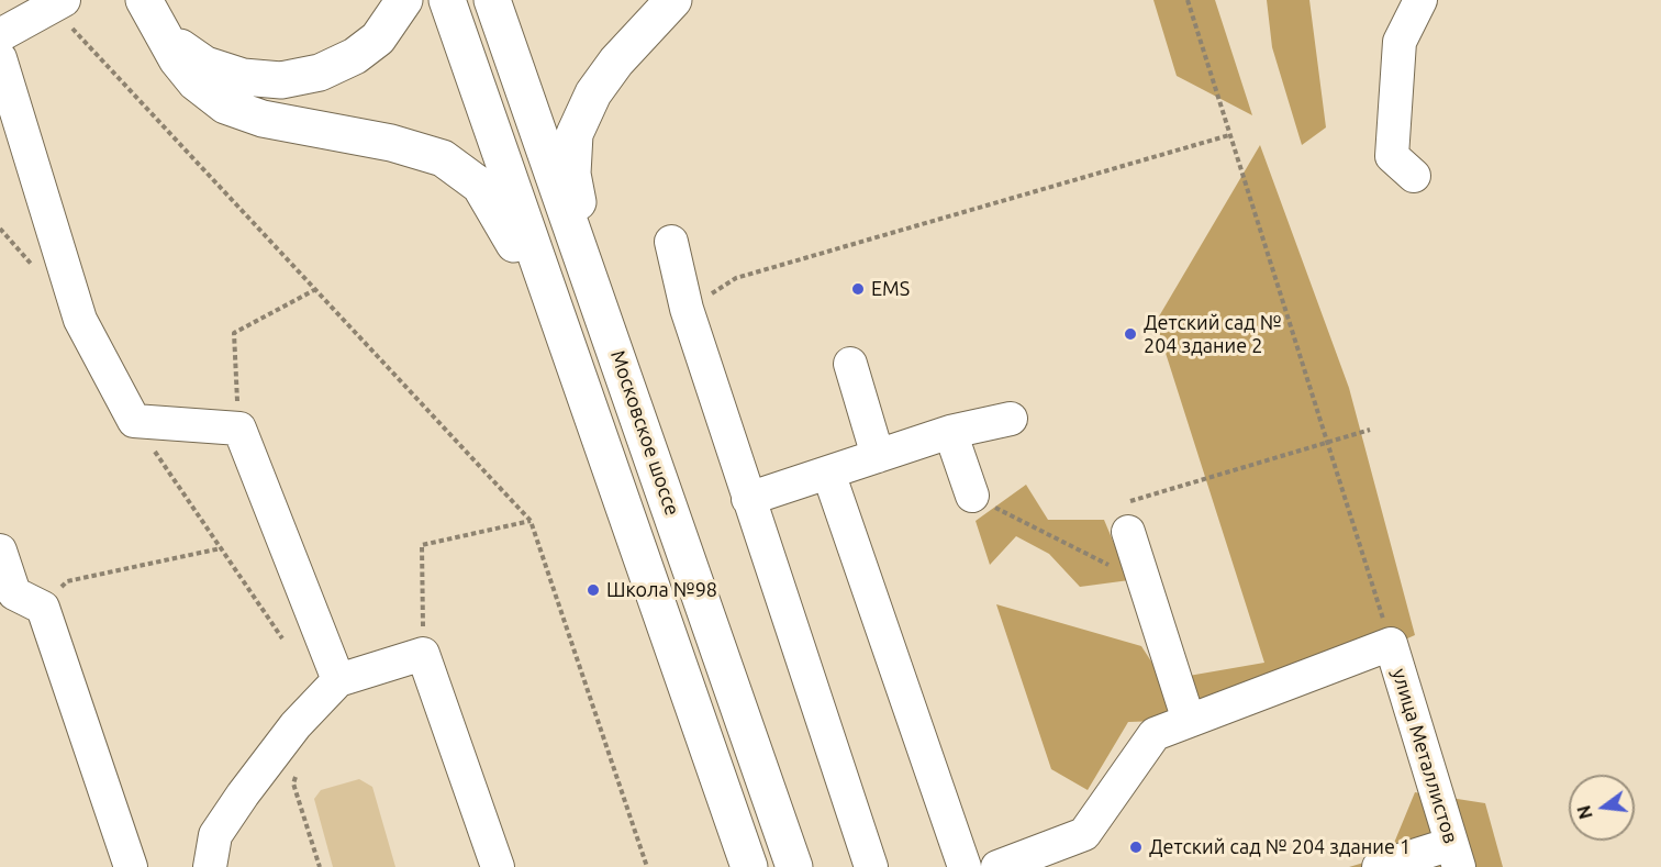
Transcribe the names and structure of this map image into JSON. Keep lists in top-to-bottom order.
{
  "streets": {
    "main road": ["Московское шоссе"],
    "street": ["улица Металлистов"]
  },
  "places": [
    "EMS",
    "Детский сад № 204 здание 2",
    "Школа №98",
    "Детский сад № 204 здание 1"
  ],
  "north": "left"
}
